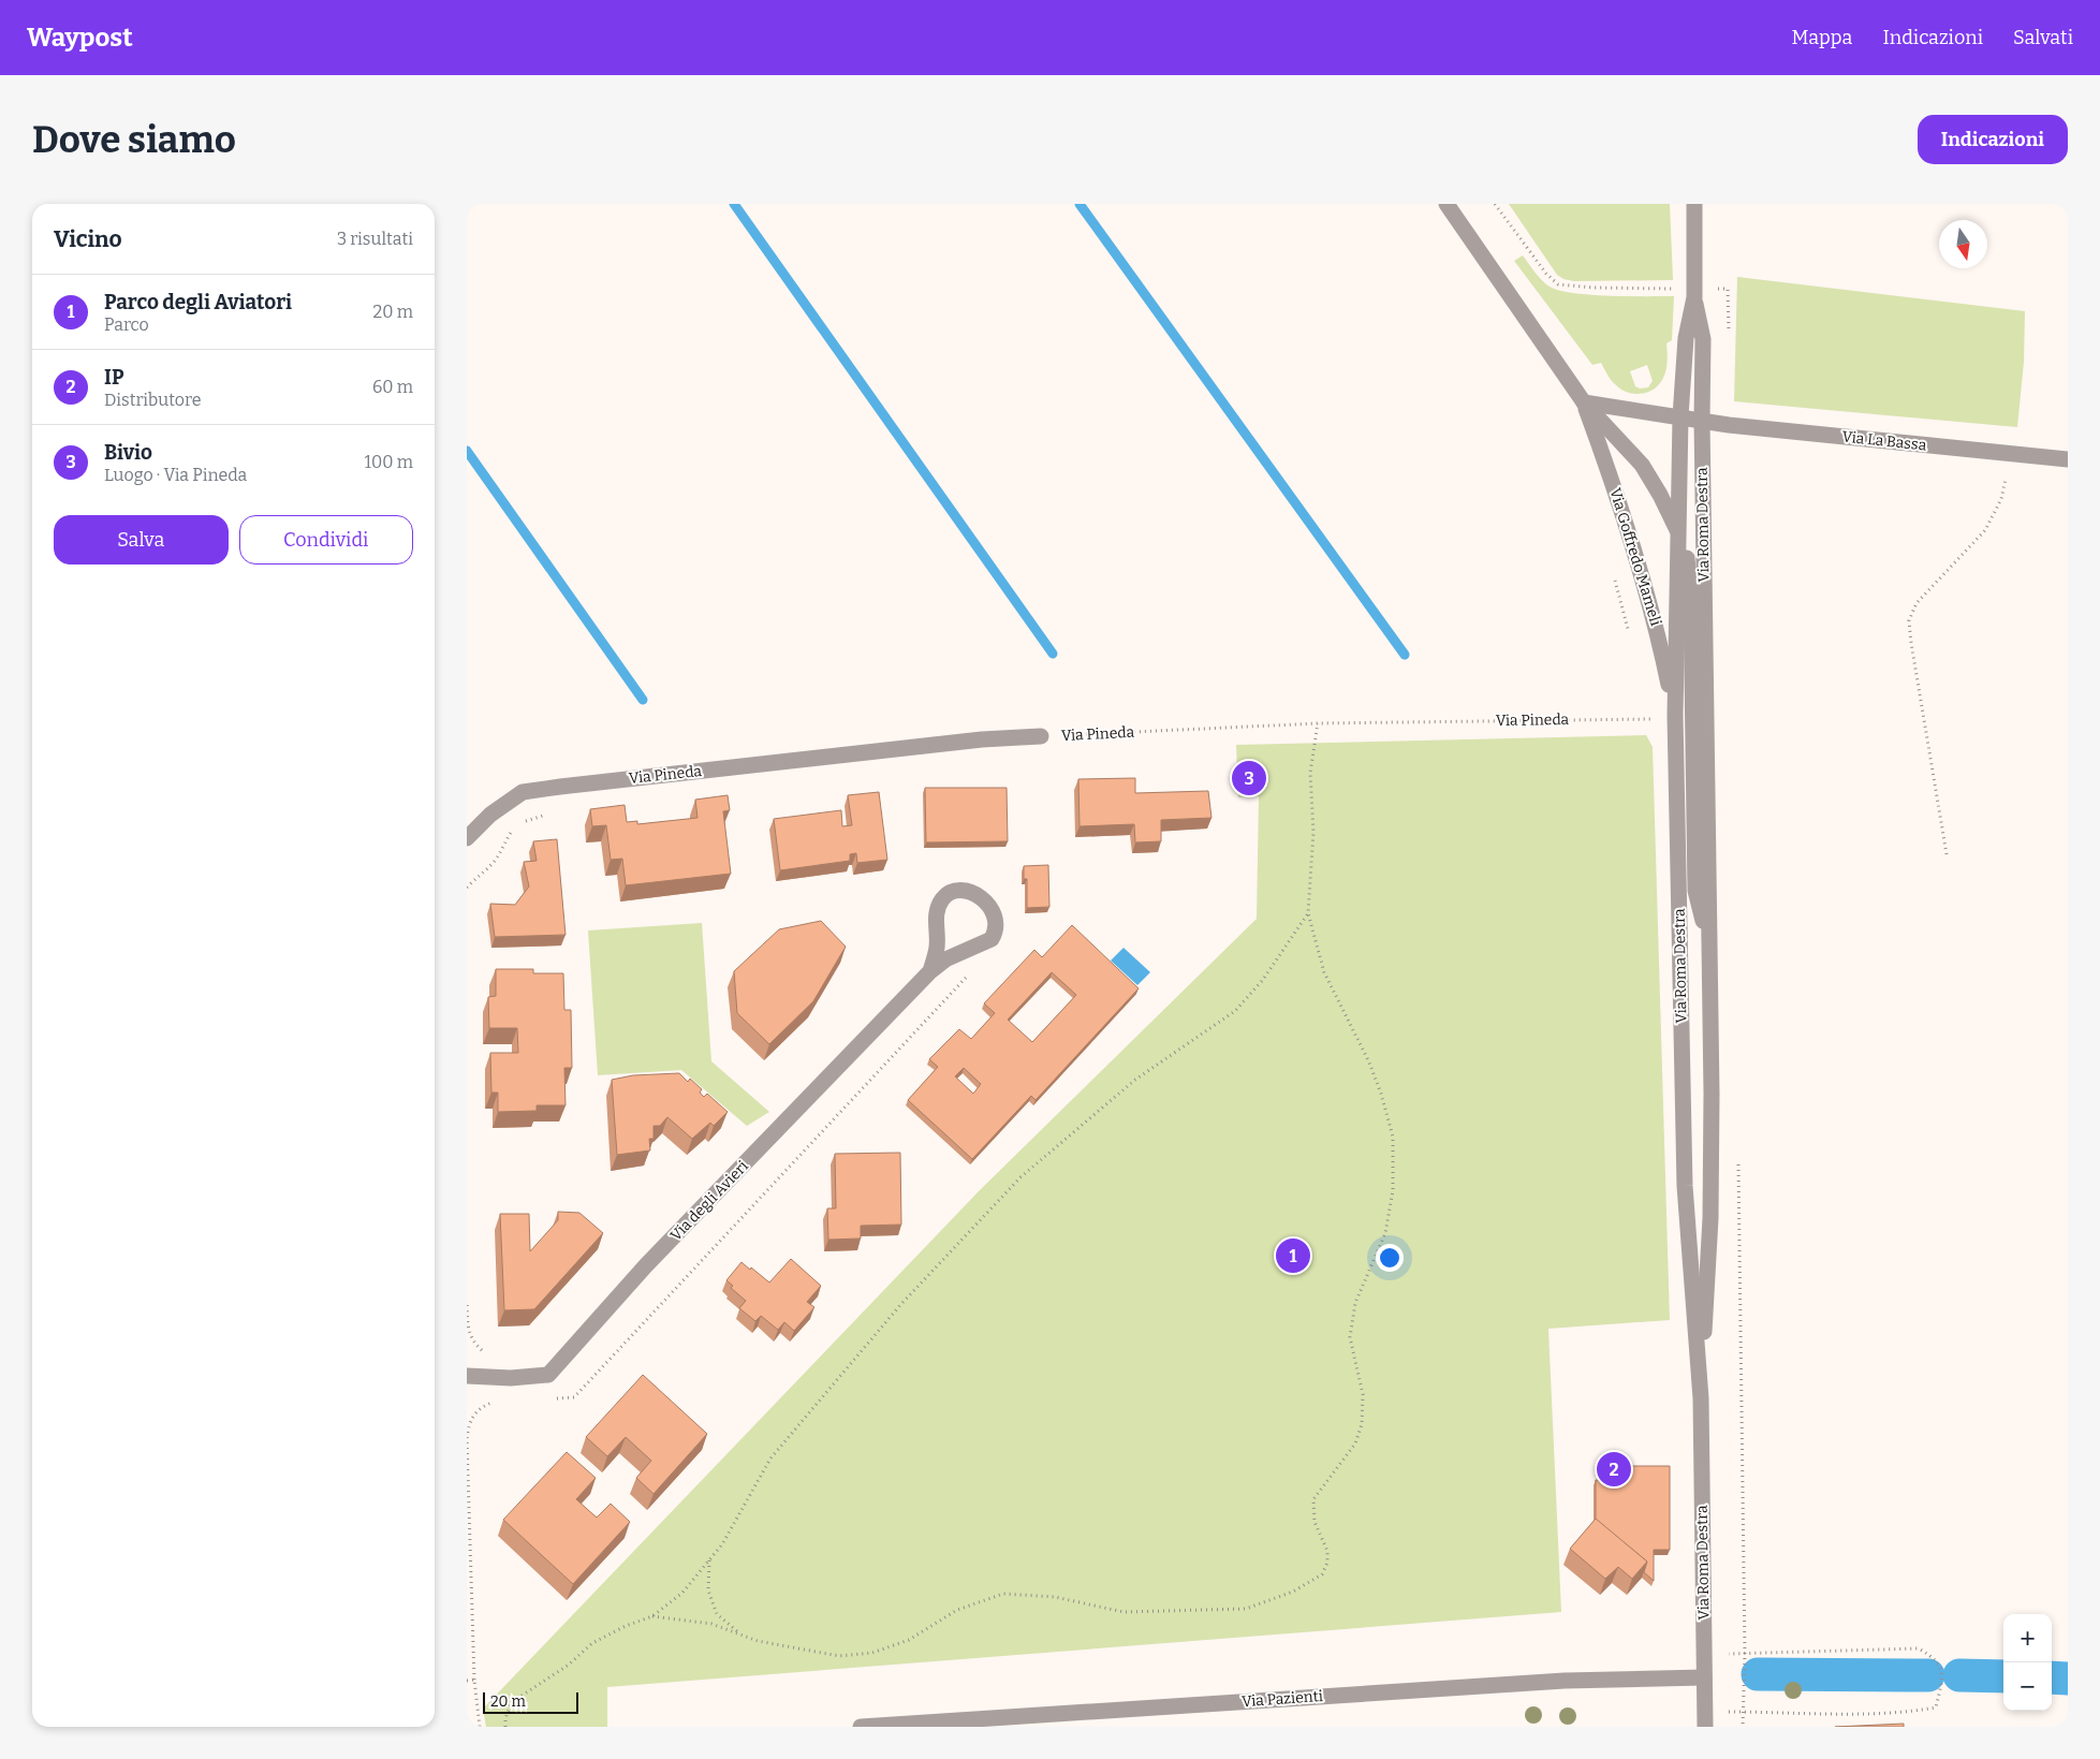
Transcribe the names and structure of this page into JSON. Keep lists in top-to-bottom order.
{
  "streets": {
    "street": [
      "Via La Bassa",
      "Via Roma Destra",
      "Via Goffredo Mameli",
      "Via Pineda",
      "Via degli Avieri",
      "Via Pazienti"
    ]
  },
  "crossings": [
    ["Via La Bassa", "Via Roma Destra"],
    ["Via Roma Destra", "Via Goffredo Mameli"],
    ["Via Roma Destra", "Via Pineda"],
    ["Via Roma Destra", "Via Pazienti"],
    ["Via Goffredo Mameli", "Via Pineda"]
  ],
  "scale_bar": "20 m",
  "north": "bottom",
  "page": {
    "header": "Waypost",
    "nav": ["Mappa", "Indicazioni", "Salvati"],
    "buttons": [
      "Indicazioni",
      ["Salva", "Condividi"]
    ],
    "title": "Dove siamo",
    "heading": ["Vicino", "3 risultati"],
    "list": [
      {
        "mark": "1",
        "name": "Parco degli Aviatori",
        "note": "Parco",
        "value": "20 m"
      },
      {
        "mark": "2",
        "name": "IP",
        "note": "Distributore",
        "value": "60 m"
      },
      {
        "mark": "3",
        "name": "Bivio",
        "note": "Luogo · Via Pineda",
        "value": "100 m"
      }
    ],
    "pins": ["3", "1", "2"],
    "map_buttons": ["+", "−"],
    "scale": "20 m"
  }
}
